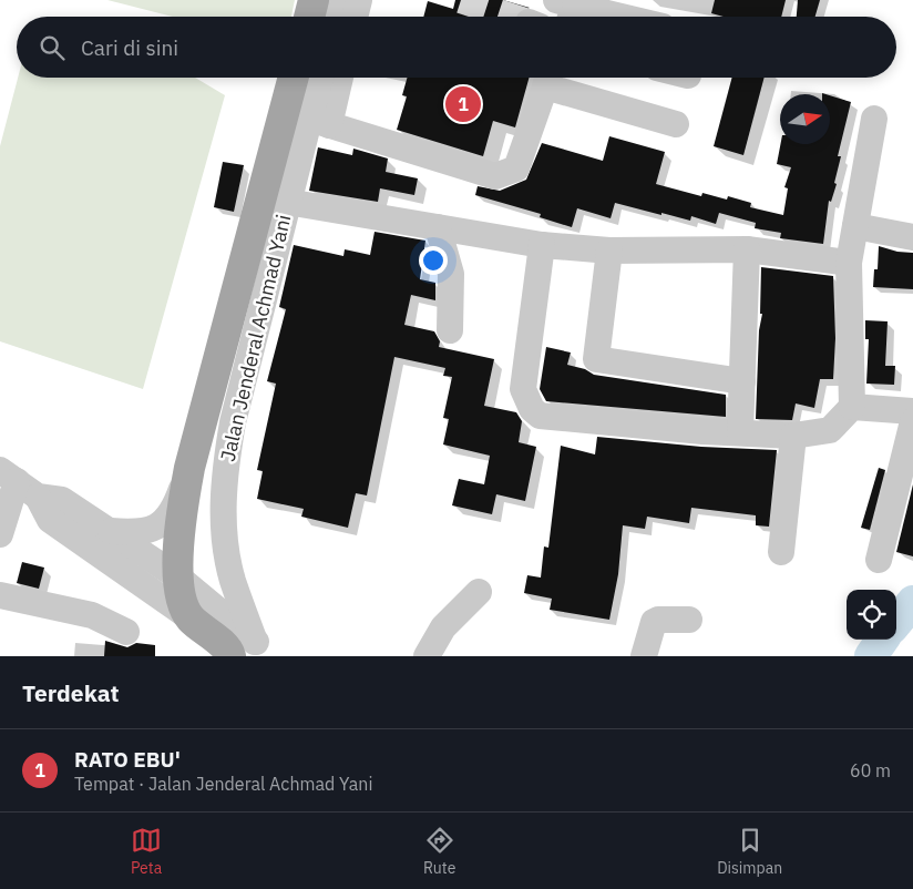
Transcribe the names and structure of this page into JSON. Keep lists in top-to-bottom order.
{
  "streets": {
    "main road": ["Jalan Jenderal Achmad Yani"]
  },
  "north": "right",
  "page": {
    "search": "Cari di sini",
    "pins": "1",
    "heading": "Terdekat",
    "list": [
      {
        "mark": "1",
        "name": "RATO EBU'",
        "note": "Tempat · Jalan Jenderal Achmad Yani",
        "value": "60 m"
      }
    ],
    "nav": ["Peta", "Rute", "Disimpan"]
  }
}
